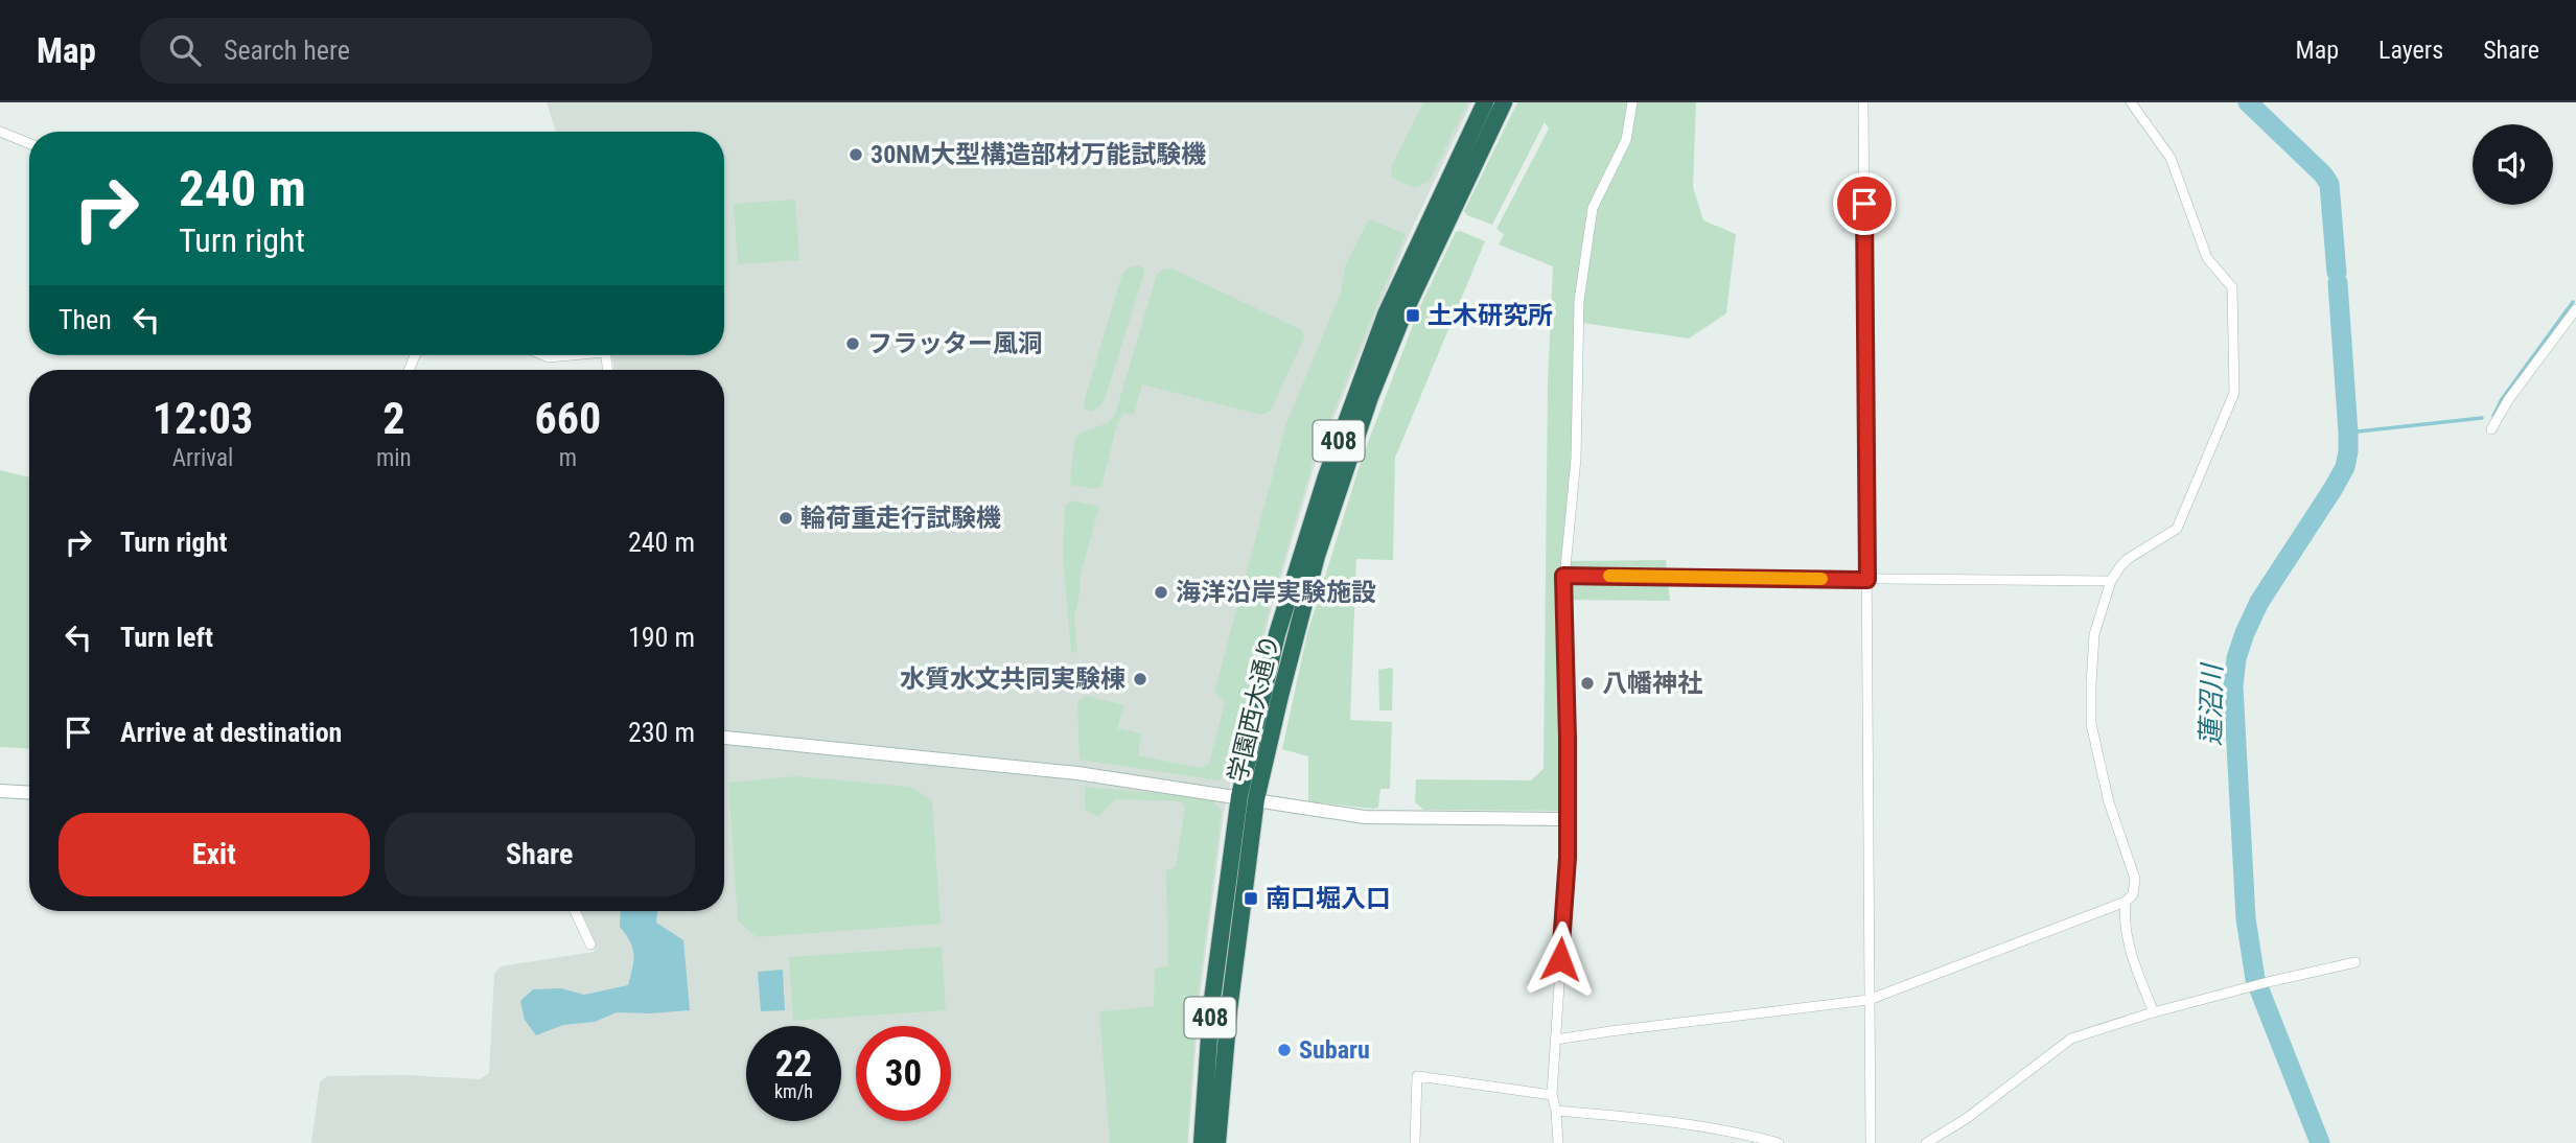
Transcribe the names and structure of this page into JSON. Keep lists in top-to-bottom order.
{
  "streets": {
    "highway": ["408", "学園西大通り"]
  },
  "water": ["蓮沼川"],
  "places": {
    "other": [
      "30NM大型構造部材万能試験機",
      "フラッター風洞",
      "輪荷重走行試験機",
      "海洋沿岸実験施設",
      "水質水文共同実験棟",
      "八幡神社",
      "Subaru"
    ],
    "transit": ["土木研究所", "南口堀入口"]
  },
  "page": {
    "header": "Map",
    "search": "Search here",
    "nav": ["Map", "Layers", "Share"],
    "turn": ["240 m", "Turn right"],
    "then": "Then",
    "eta": [
      "12:03",
      "Arrival",
      "2",
      "min",
      "660",
      "m"
    ],
    "list": [
      {
        "name": "Turn right",
        "value": "240 m"
      },
      {
        "name": "Turn left",
        "value": "190 m"
      },
      {
        "name": "Arrive at destination",
        "value": "230 m"
      }
    ],
    "buttons": ["Exit", "Share"],
    "speed": "22 km/h",
    "limit": "30"
  }
}
